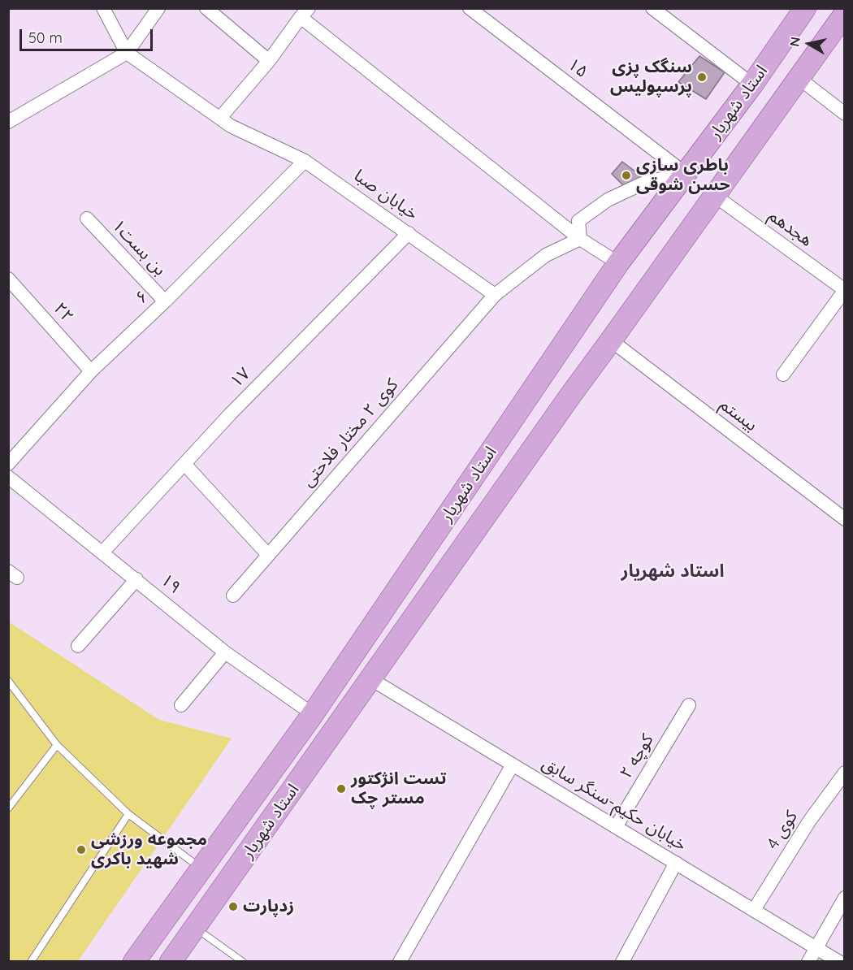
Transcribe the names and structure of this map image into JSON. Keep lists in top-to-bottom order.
{
  "streets": {
    "main road": ["استاد شهریار"],
    "street": [
      "۱۵",
      "خیابان صبا",
      "هجدهم",
      "بن بست۱",
      "۶",
      "۲۲",
      "۱۷",
      "بیستم",
      "کوی ۲ مختار فلاحتی",
      "۱۹",
      "کوچه ۲",
      "خیابان حکیم-سنگر سابق",
      "کوی 4"
    ]
  },
  "crossings": [
    ["۱۵", "استاد شهریار"],
    ["استاد شهریار", "هجدهم"],
    ["استاد شهریار", "بیستم"],
    ["استاد شهریار", "۱۹"],
    ["استاد شهریار", "خیابان حکیم-سنگر سابق"],
    ["خیابان صبا", "۶"],
    ["خیابان صبا", "۱۷"],
    ["خیابان صبا", "کوی ۲ مختار فلاحتی"],
    ["بن بست۱", "۶"],
    ["۶", "۲۲"],
    ["۱۷", "۱۹"],
    ["کوچه ۲", "خیابان حکیم-سنگر سابق"],
    ["خیابان حکیم-سنگر سابق", "کوی 4"]
  ],
  "districts": ["استاد شهریار"],
  "places": [
    "سنگک پزی پرسپولیس",
    "باطری سازی حسن شوقی",
    "تست انژکتور مستر چک",
    "مجموعه ورزشی شهید باکری",
    "زدپارت"
  ],
  "scale_bar": "50 m",
  "north": "left"
}
